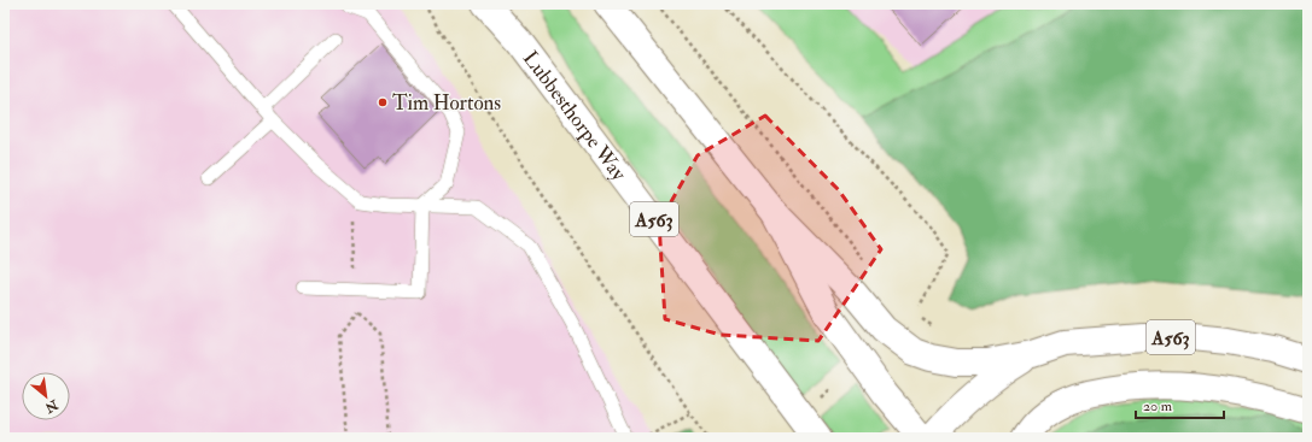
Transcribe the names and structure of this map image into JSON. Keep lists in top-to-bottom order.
{
  "streets": {
    "highway": ["Lubbesthorpe Way", "A563"]
  },
  "places": ["Tim Hortons"],
  "scale_bar": "20 m",
  "north": "bottom right"
}
